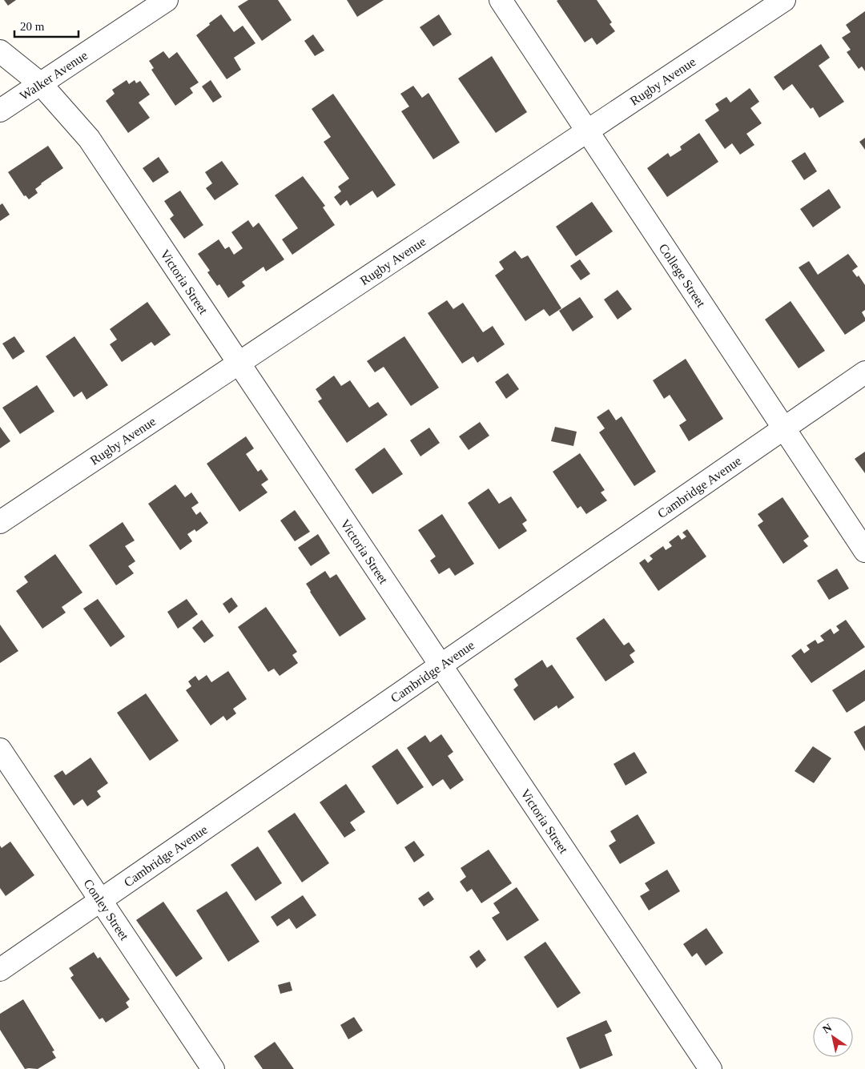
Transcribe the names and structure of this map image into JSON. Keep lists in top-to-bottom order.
{
  "streets": {
    "street": [
      "Walker Avenue",
      "Rugby Avenue",
      "College Street",
      "Victoria Street",
      "Cambridge Avenue",
      "Conley Street"
    ]
  },
  "crossings": [
    ["Walker Avenue", "Victoria Street"],
    ["Rugby Avenue", "College Street"],
    ["Rugby Avenue", "Victoria Street"],
    ["College Street", "Cambridge Avenue"],
    ["Victoria Street", "Cambridge Avenue"],
    ["Cambridge Avenue", "Conley Street"]
  ],
  "scale_bar": "20 m",
  "north": "top left"
}
